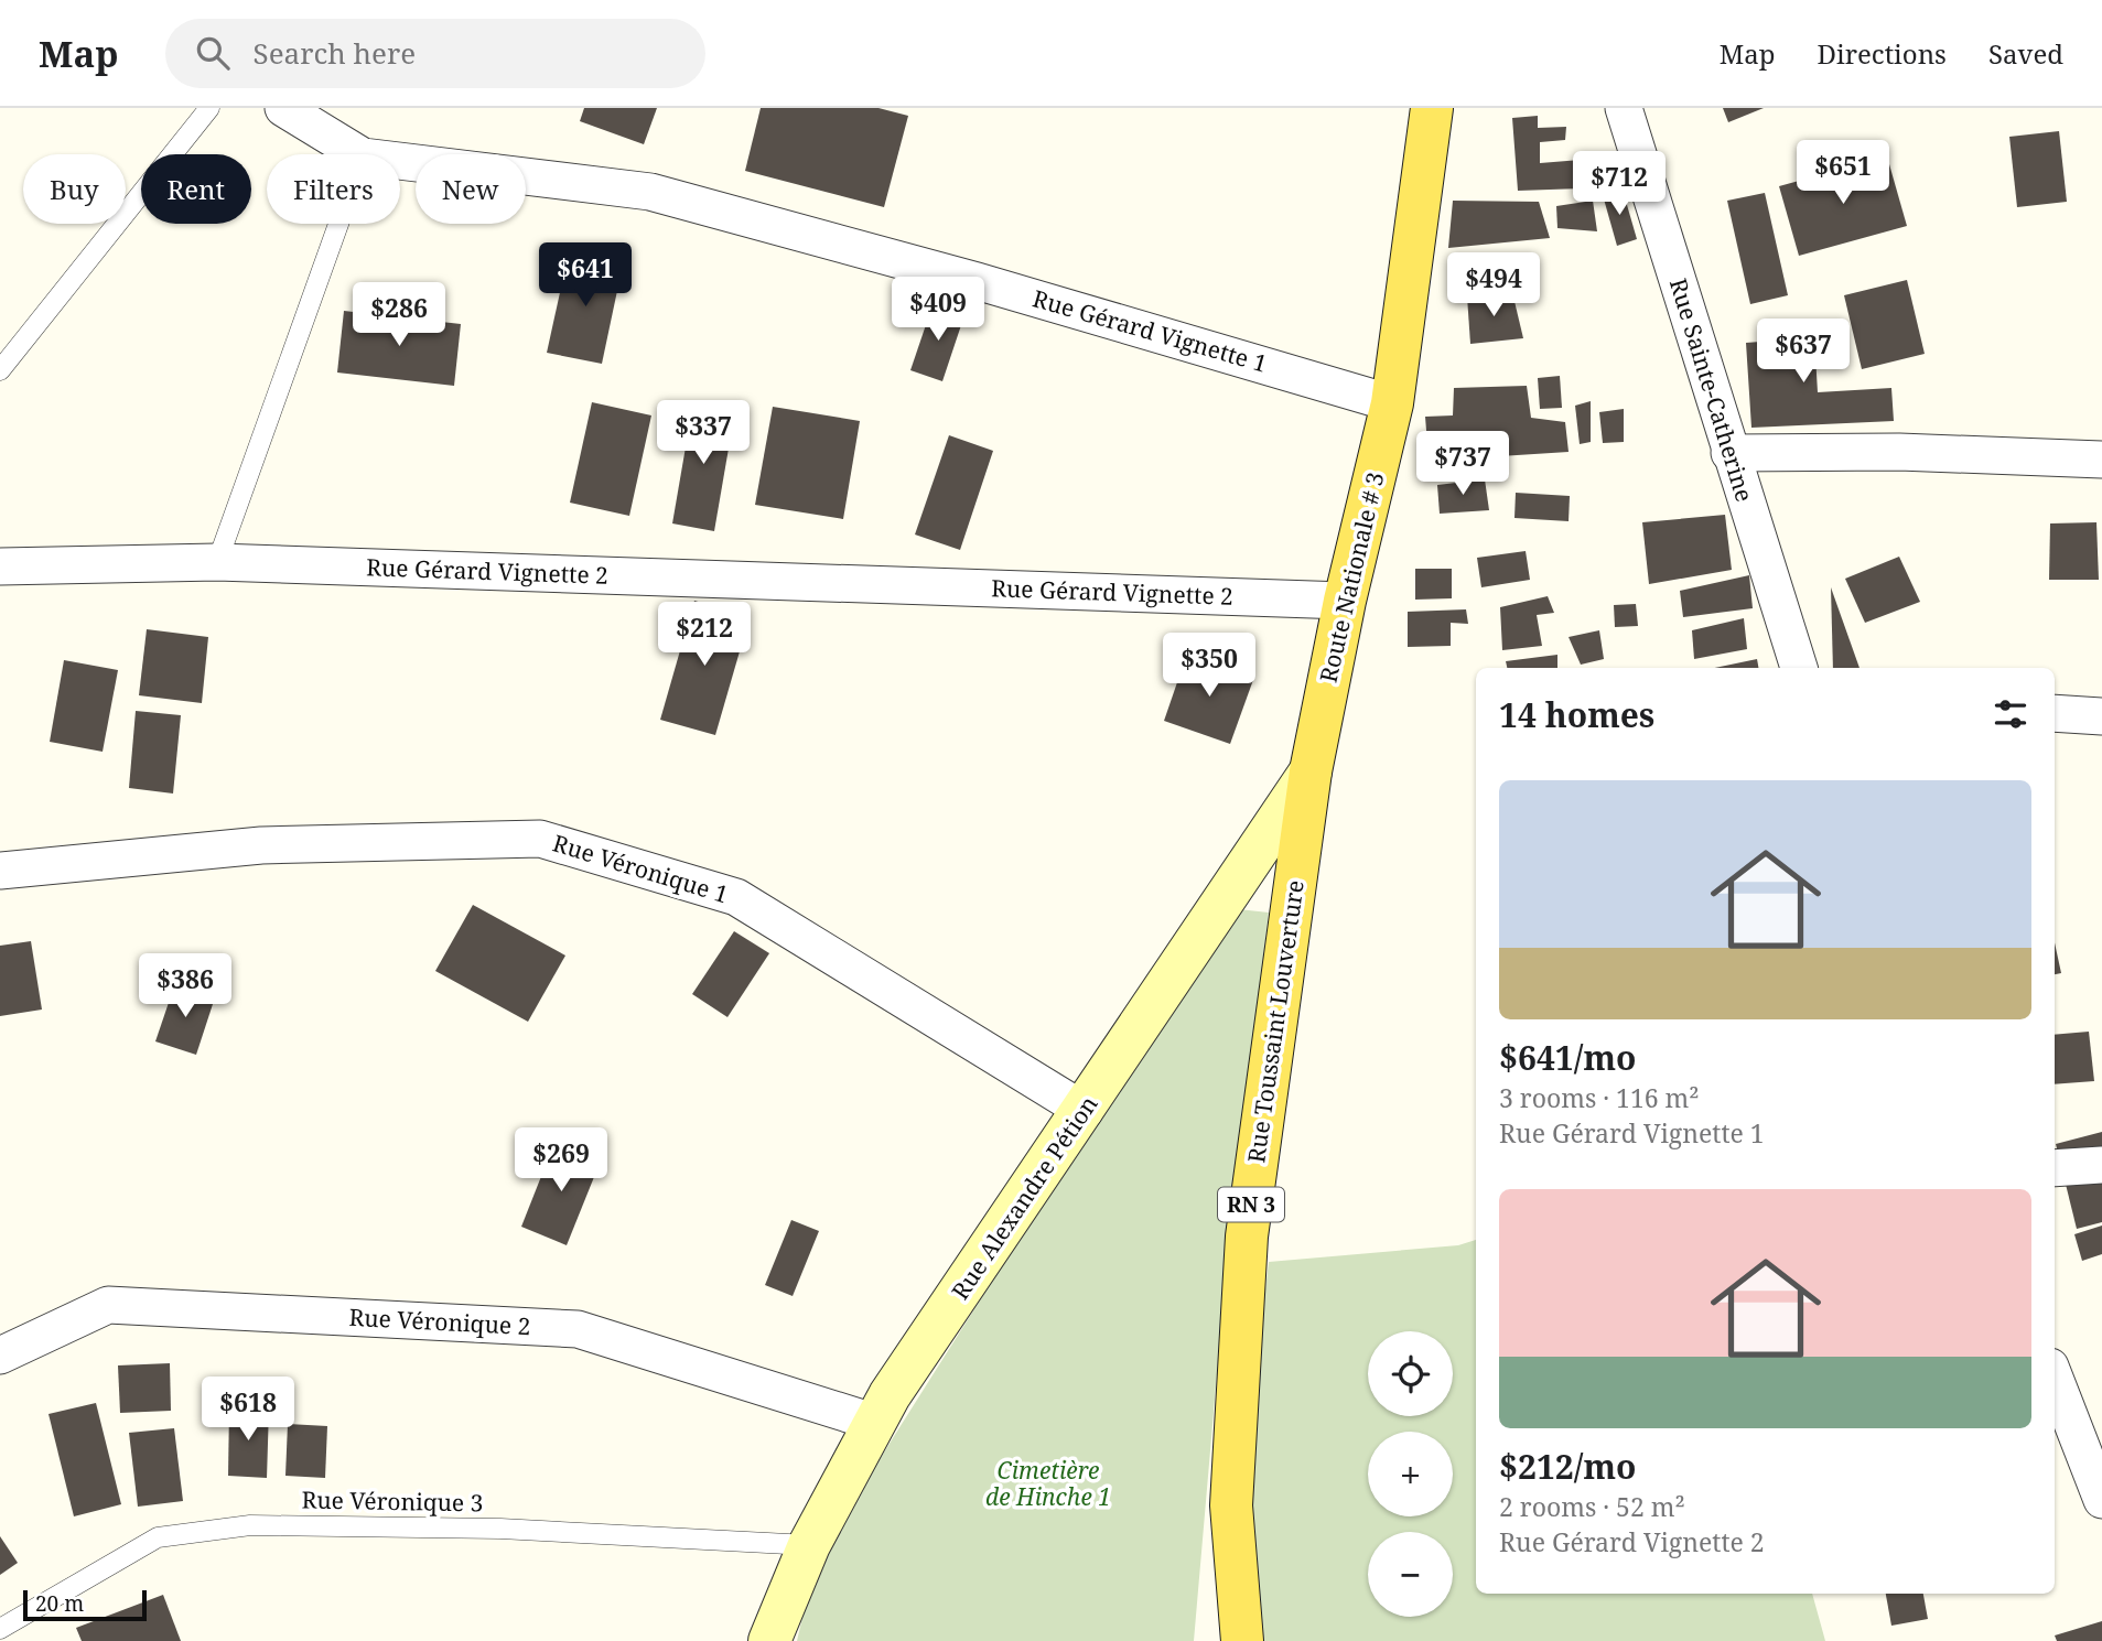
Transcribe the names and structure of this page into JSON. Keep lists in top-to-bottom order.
{
  "streets": {
    "main road": ["Route Nationale # 3", "Rue Toussaint Louverture", "RN 3"],
    "street": [
      "Rue Gérard Vignette 1",
      "Rue Sainte-Catherine",
      "Rue Gérard Vignette 2",
      "Rue Véronique 1",
      "Rue Alexandre Pétion",
      "Rue Véronique 2"
    ],
    "lane": ["Rue Véronique 3"]
  },
  "crossings": [
    ["Rue Gérard Vignette 1", "Route Nationale # 3"],
    ["Rue Gérard Vignette 2", "Route Nationale # 3"],
    ["Route Nationale # 3", "Rue Toussaint Louverture"],
    ["Route Nationale # 3", "Rue Alexandre Pétion"],
    ["Rue Véronique 1", "Rue Alexandre Pétion"],
    ["Rue Toussaint Louverture", "Rue Alexandre Pétion"],
    ["Rue Alexandre Pétion", "Rue Véronique 2"],
    ["Rue Alexandre Pétion", "Rue Véronique 3"]
  ],
  "parks": ["Cimetière de Hinche 1"],
  "scale_bar": "20 m",
  "page": {
    "header": "Map",
    "search": "Search here",
    "nav": ["Map", "Directions", "Saved"],
    "price": [
      "$651",
      "$712",
      "$641",
      "$494",
      "$409",
      "$286",
      "$637",
      "$337",
      "$737",
      "$212",
      "$350",
      "$386",
      "$269",
      "$618"
    ],
    "chip": [
      "Buy",
      "Rent",
      "Filters",
      "New"
    ],
    "heading": "14 homes",
    "list": [
      {
        "name": "$641/mo",
        "note": "3 rooms · 116 m² · Rue Gérard Vignette 1"
      },
      {
        "name": "$212/mo",
        "note": "2 rooms · 52 m² · Rue Gérard Vignette 2"
      }
    ],
    "map_buttons": ["+", "−"],
    "scale": "20 m"
  }
}
